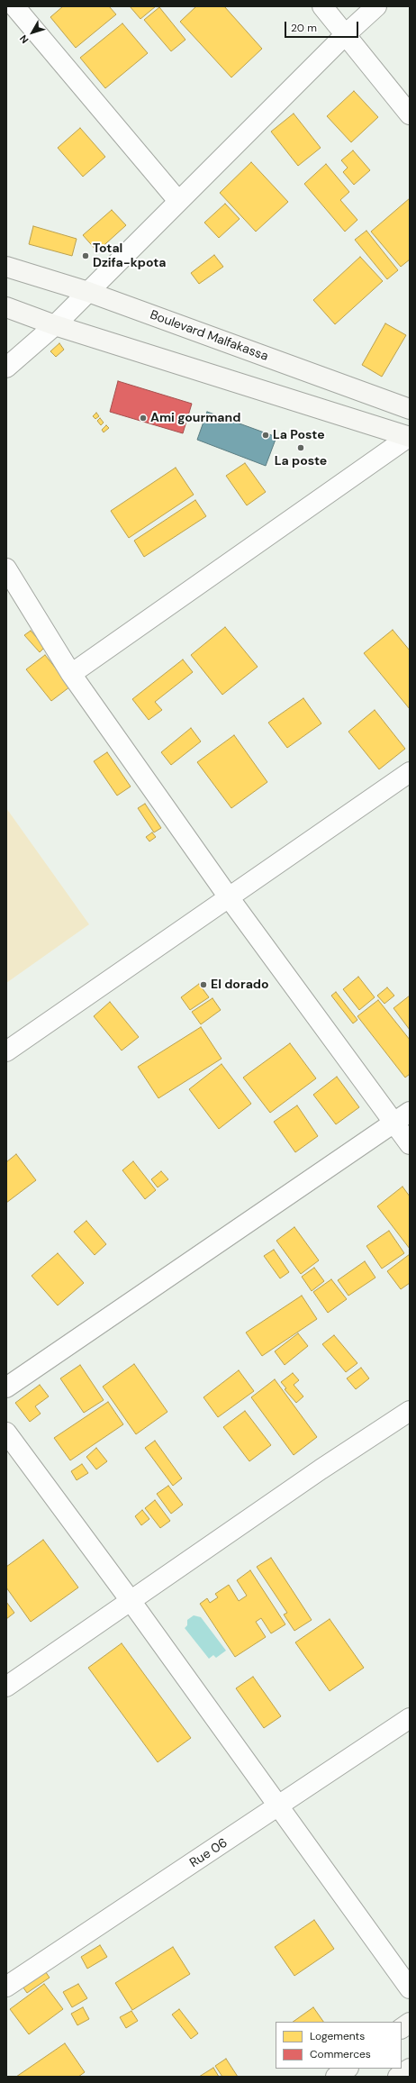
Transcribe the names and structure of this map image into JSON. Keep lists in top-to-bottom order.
{
  "streets": {
    "main road": ["Boulevard Malfakassa"],
    "street": ["Rue 06"]
  },
  "places": [
    "Total Dzifa-kpota",
    "Ami gourmand",
    "La Poste",
    "La poste",
    "El dorado"
  ],
  "legend": ["Logements", "Commerces"],
  "scale_bar": "20 m",
  "north": "bottom left"
}
